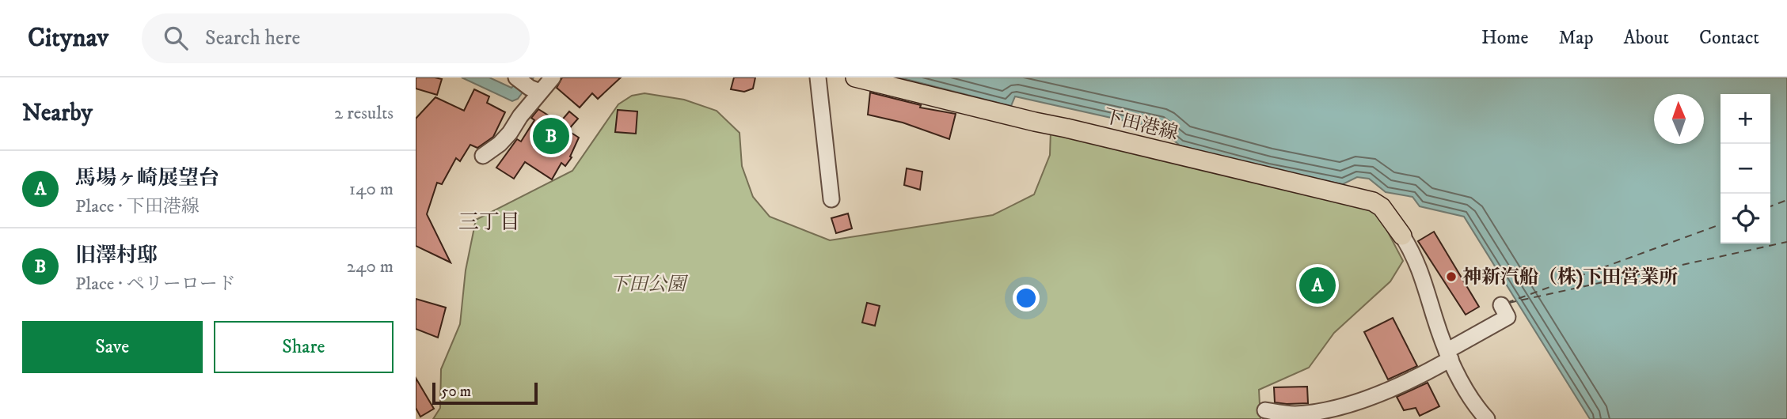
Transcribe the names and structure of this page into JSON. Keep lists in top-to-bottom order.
{
  "streets": {
    "main road": ["下田港線"]
  },
  "districts": ["三丁目"],
  "parks": ["下田公園"],
  "places": ["神新汽船（株)下田営業所"],
  "scale_bar": "50 m",
  "north": "top",
  "page": {
    "header": "Citynav",
    "search": "Search here",
    "nav": [
      "Home",
      "Map",
      "About",
      "Contact"
    ],
    "heading": ["Nearby", "2 results"],
    "map_buttons": ["+", "−"],
    "pins": ["B", "A"],
    "list": [
      {
        "mark": "A",
        "name": "馬場ヶ崎展望台",
        "note": "Place · 下田港線",
        "value": "140 m"
      },
      {
        "mark": "B",
        "name": "旧澤村邸",
        "note": "Place · ペリーロード",
        "value": "240 m"
      }
    ],
    "buttons": ["Save", "Share"],
    "scale": "50 m"
  }
}
